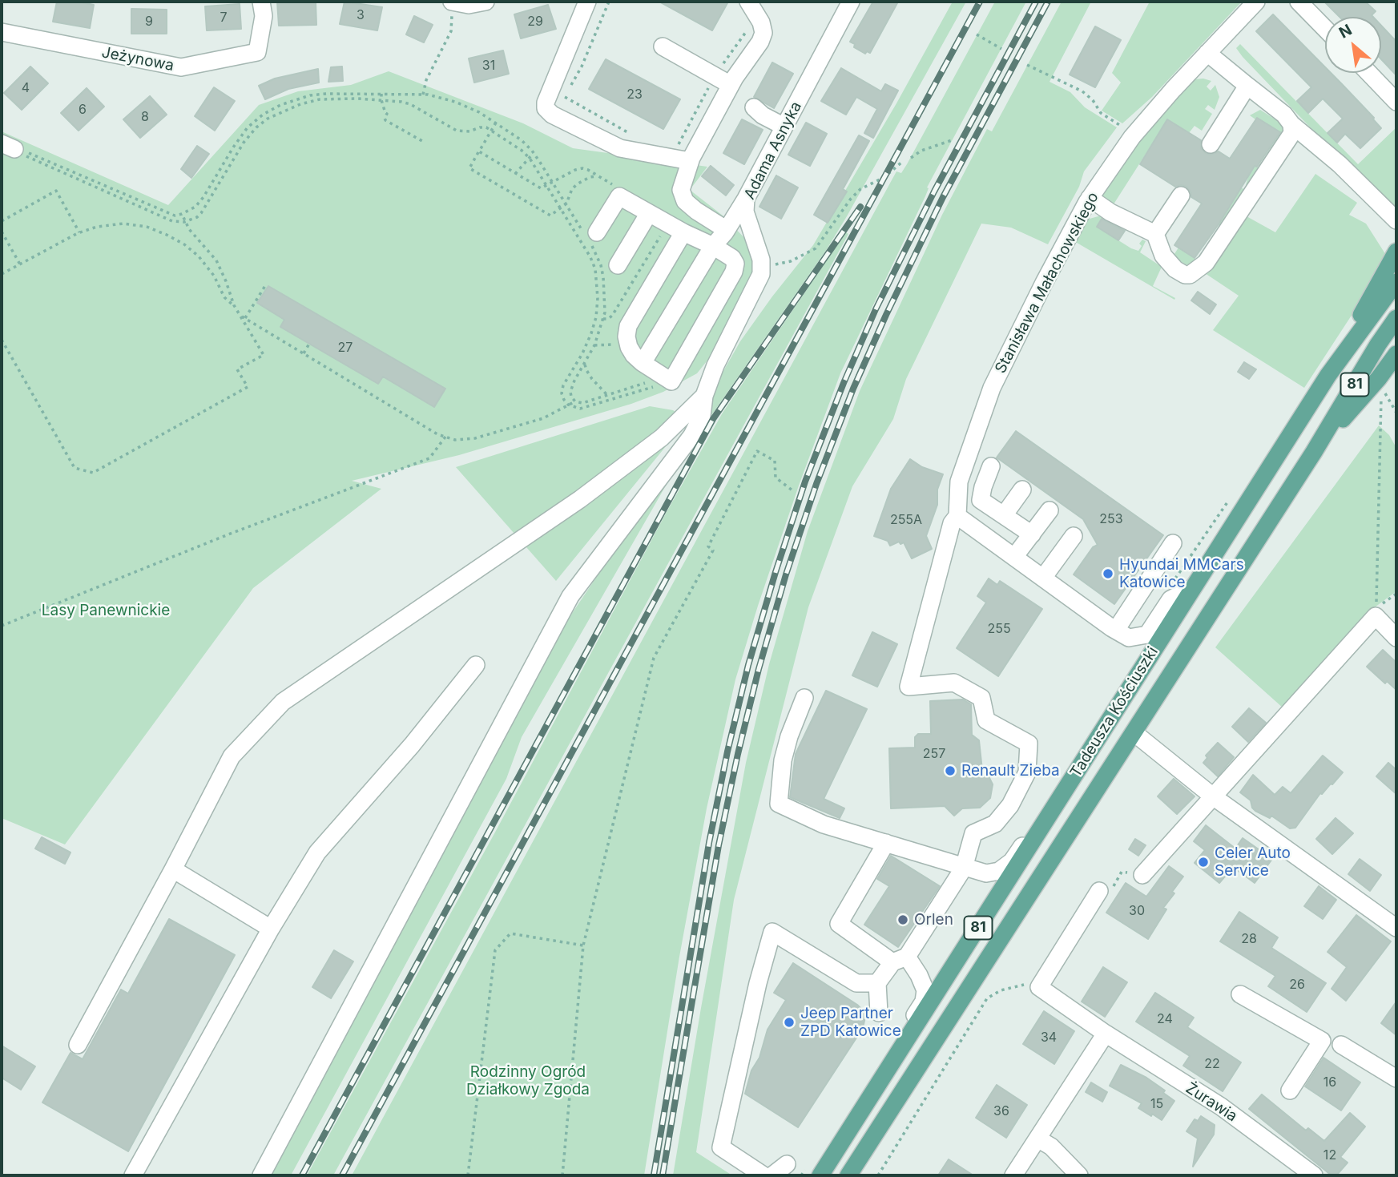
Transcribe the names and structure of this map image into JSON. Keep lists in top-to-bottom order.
{
  "streets": {
    "main road": ["81", "Tadeusza Kościuszki"],
    "street": [
      "Jeżynowa",
      "Adama Asnyka",
      "Stanisława Małachowskiego",
      "Żurawia"
    ]
  },
  "parks": ["Lasy Panewnickie", "Rodzinny Ogród Działkowy Zgoda"],
  "places": [
    "Hyundai MMCars Katowice",
    "Renault Zieba",
    "Celer Auto Service",
    "Orlen",
    "Jeep Partner ZPD Katowice"
  ],
  "house_numbers": [
    "3",
    "7",
    "9",
    "29",
    "31",
    "4",
    "23",
    "6",
    "8",
    "27",
    "253",
    "255A",
    "255",
    "257",
    "30",
    "28",
    "26",
    "24",
    "34",
    "22",
    "16",
    "15",
    "36",
    "12"
  ],
  "north": "top left"
}
